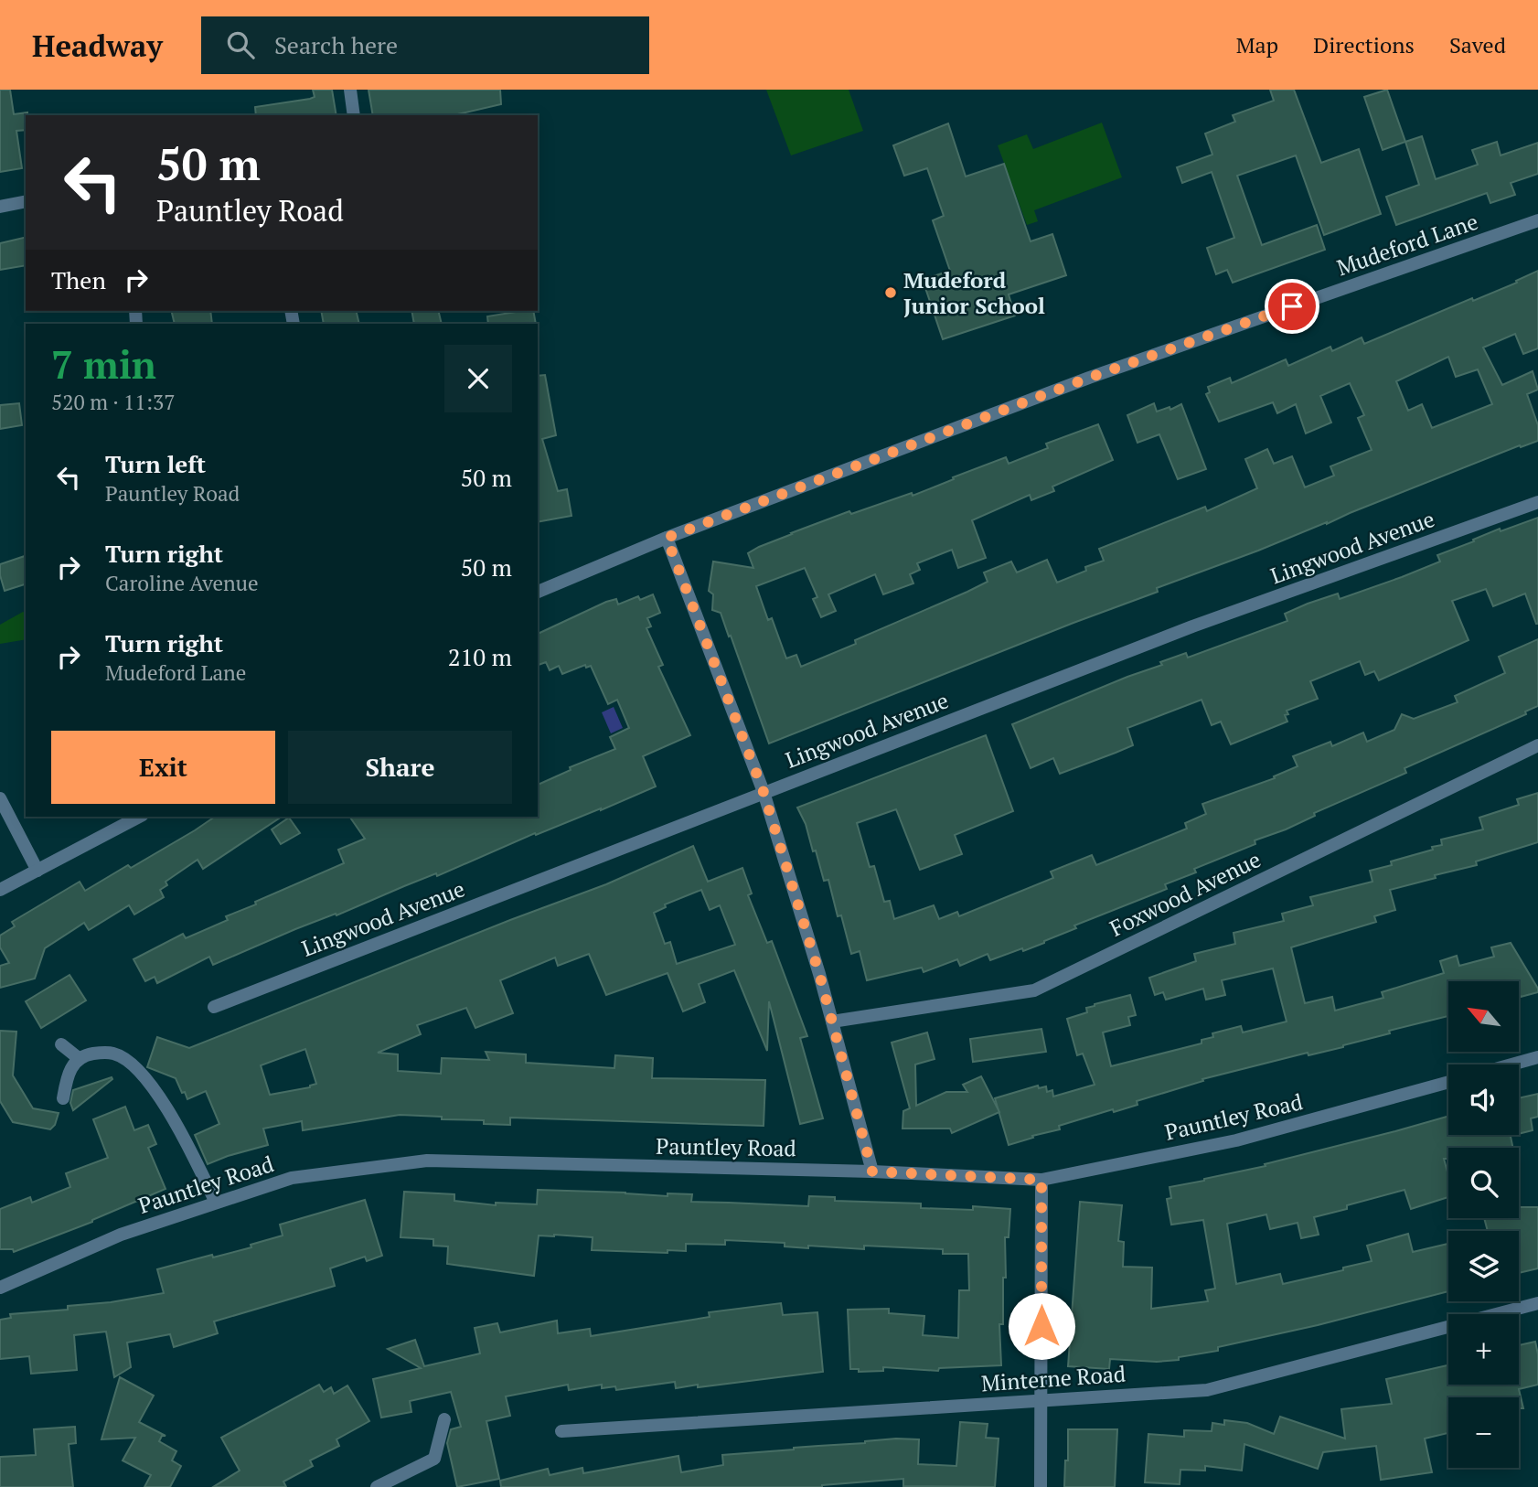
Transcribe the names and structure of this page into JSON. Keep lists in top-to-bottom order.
{
  "streets": {
    "street": [
      "Mudeford Lane",
      "Lingwood Avenue",
      "Foxwood Avenue",
      "Pauntley Road",
      "Minterne Road"
    ]
  },
  "places": ["Mudeford Junior School"],
  "north": "top left",
  "page": {
    "header": "Headway",
    "search": "Search here",
    "nav": ["Map", "Directions", "Saved"],
    "turn": ["50 m", "Pauntley Road"],
    "then": "Then",
    "heading": ["7 min", "520 m · 11:37"],
    "list": [
      {
        "name": "Turn left",
        "note": "Pauntley Road",
        "value": "50 m"
      },
      {
        "name": "Turn right",
        "note": "Caroline Avenue",
        "value": "50 m"
      },
      {
        "name": "Turn right",
        "note": "Mudeford Lane",
        "value": "210 m"
      }
    ],
    "buttons": ["Exit", "Share"],
    "map_buttons": ["+", "−"]
  }
}
